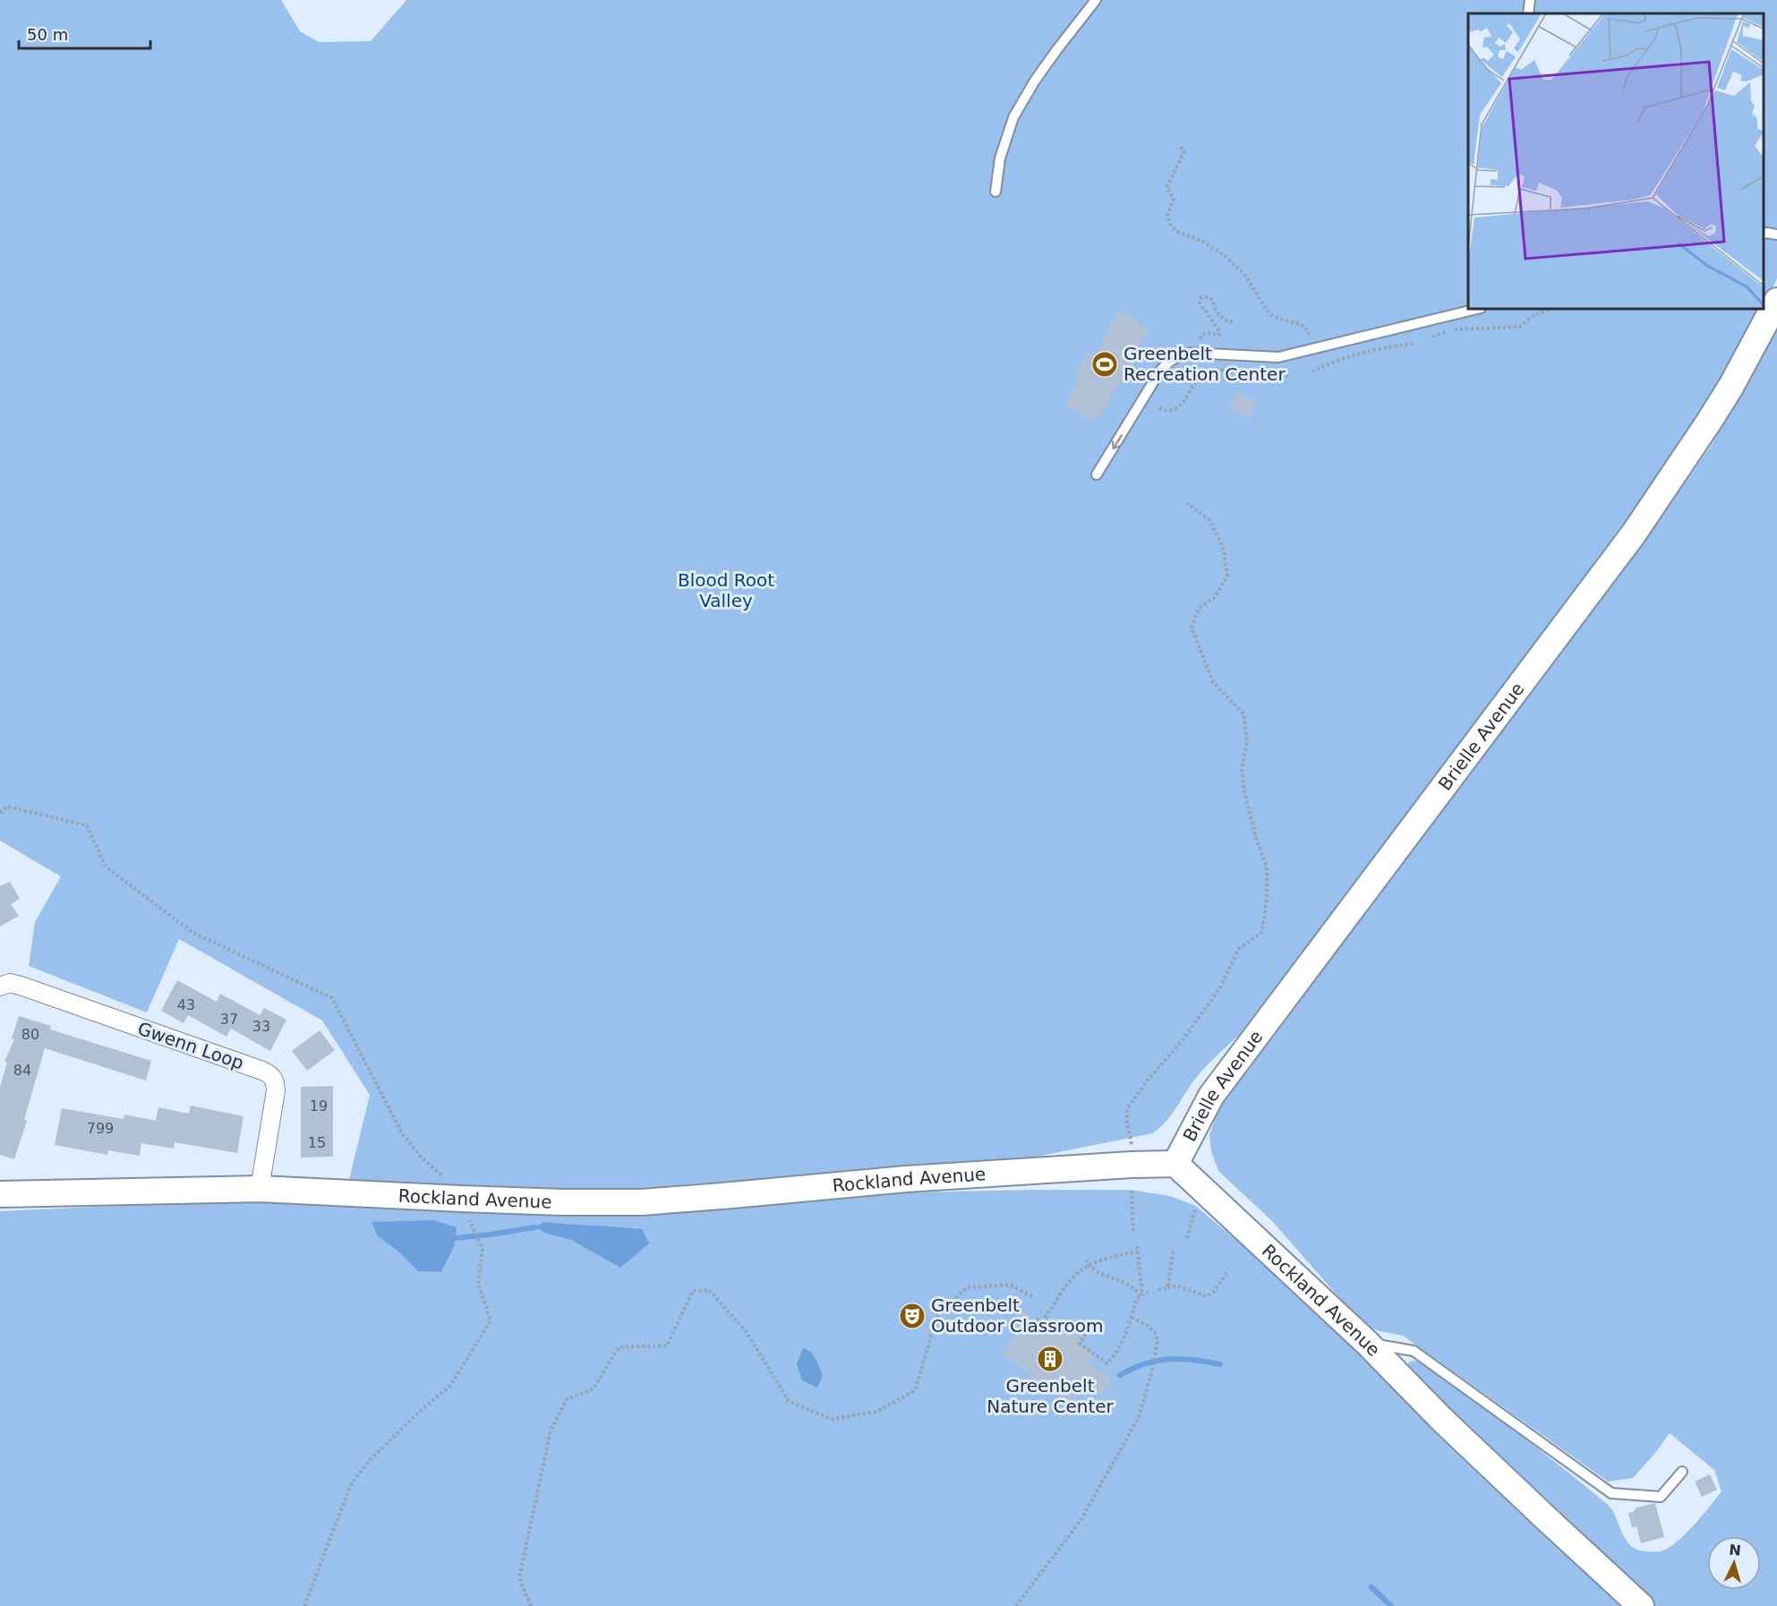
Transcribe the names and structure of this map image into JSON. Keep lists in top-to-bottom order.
{
  "streets": {
    "street": ["Brielle Avenue", "Gwenn Loop", "Rockland Avenue"]
  },
  "crossings": [
    ["Brielle Avenue", "Rockland Avenue"],
    ["Gwenn Loop", "Rockland Avenue"]
  ],
  "parks": ["Blood Root Valley"],
  "places": {
    "sports": ["Greenbelt Recreation Center"],
    "theatre": ["Greenbelt Outdoor Classroom"],
    "building": ["Greenbelt Nature Center"]
  },
  "house_numbers": [
    "43",
    "37",
    "33",
    "80",
    "84",
    "19",
    "799",
    "15"
  ],
  "scale_bar": "50 m",
  "north": "top"
}
